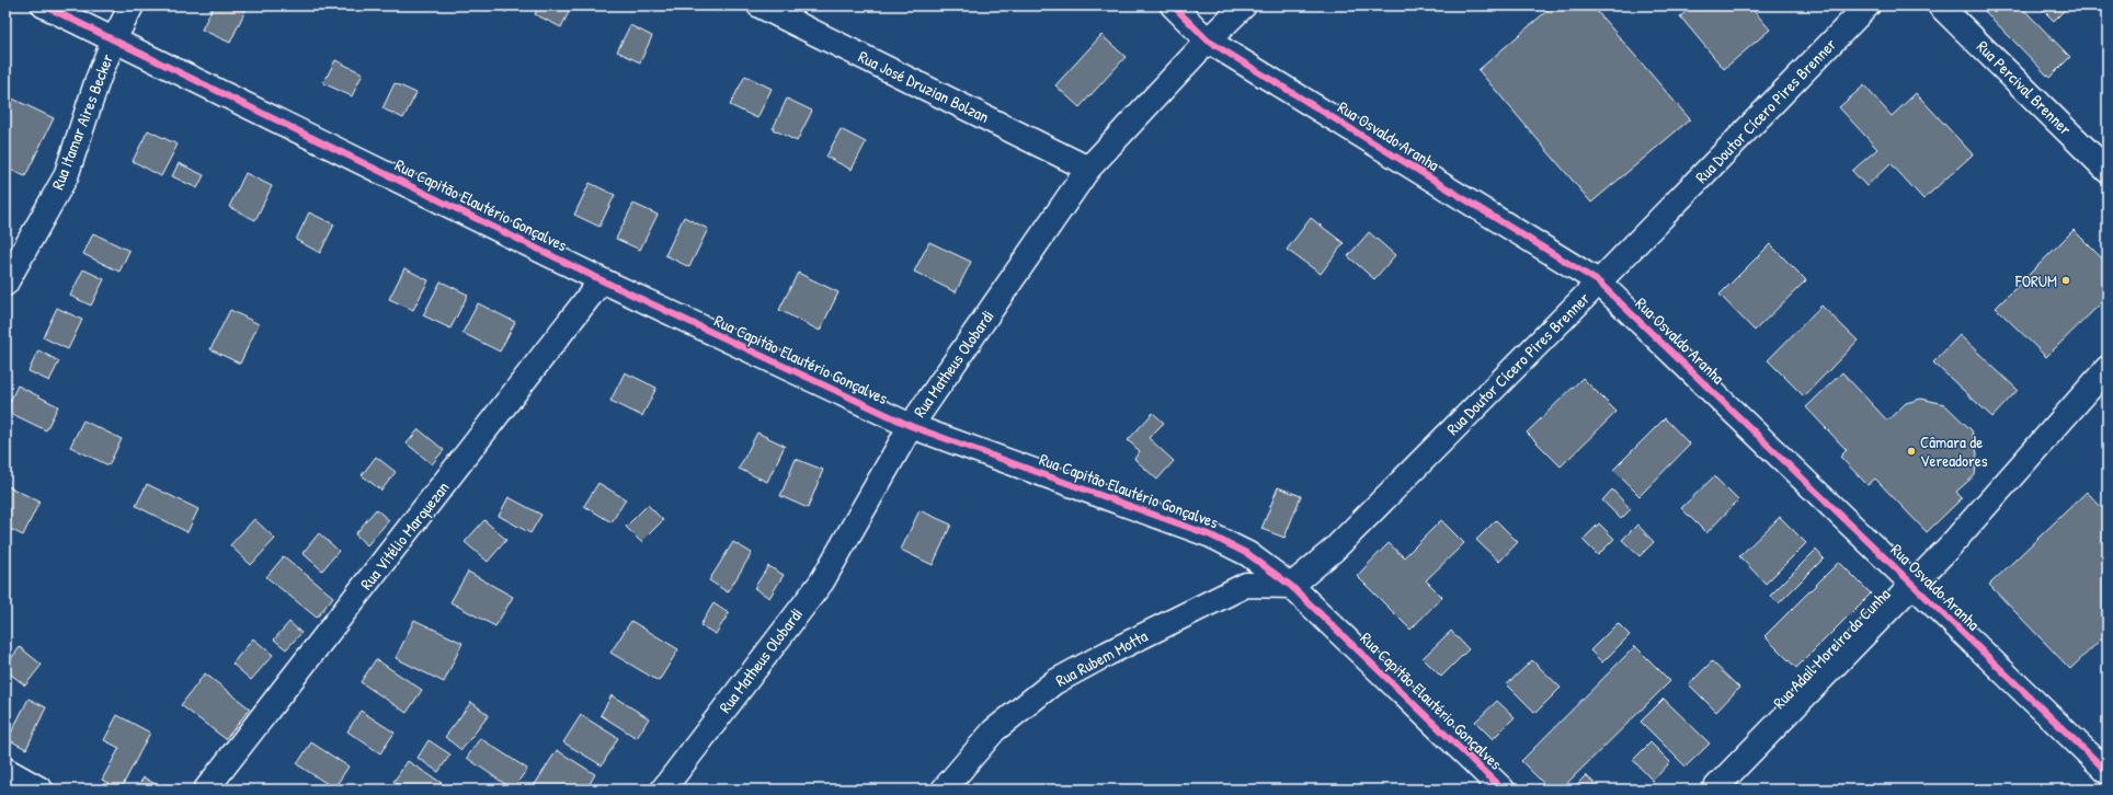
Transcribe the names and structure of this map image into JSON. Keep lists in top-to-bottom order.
{
  "streets": {
    "street": [
      "Rua José Druzian Bolzan",
      "Rua Percival Brenner",
      "Rua Doutor Cícero Pires Brenner",
      "Rua Itamar Aires Becker",
      "Rua Osvaldo Aranha",
      "Rua Capitão Elautério Gonçalves",
      "Rua Matheus Olobardi",
      "Rua Vitélio Marquezan",
      "Rua Adail Moreira da Cunha",
      "Rua Rubem Motta"
    ]
  },
  "crossings": [
    ["Rua José Druzian Bolzan", "Rua Matheus Olobardi"],
    ["Rua Doutor Cícero Pires Brenner", "Rua Osvaldo Aranha"],
    ["Rua Doutor Cícero Pires Brenner", "Rua Capitão Elautério Gonçalves"],
    ["Rua Doutor Cícero Pires Brenner", "Rua Rubem Motta"],
    ["Rua Itamar Aires Becker", "Rua Capitão Elautério Gonçalves"],
    ["Rua Osvaldo Aranha", "Rua Matheus Olobardi"],
    ["Rua Osvaldo Aranha", "Rua Adail Moreira da Cunha"],
    ["Rua Capitão Elautério Gonçalves", "Rua Matheus Olobardi"],
    ["Rua Capitão Elautério Gonçalves", "Rua Vitélio Marquezan"],
    ["Rua Capitão Elautério Gonçalves", "Rua Rubem Motta"]
  ],
  "places": ["FORUM", "Câmara de Vereadores"]
}
